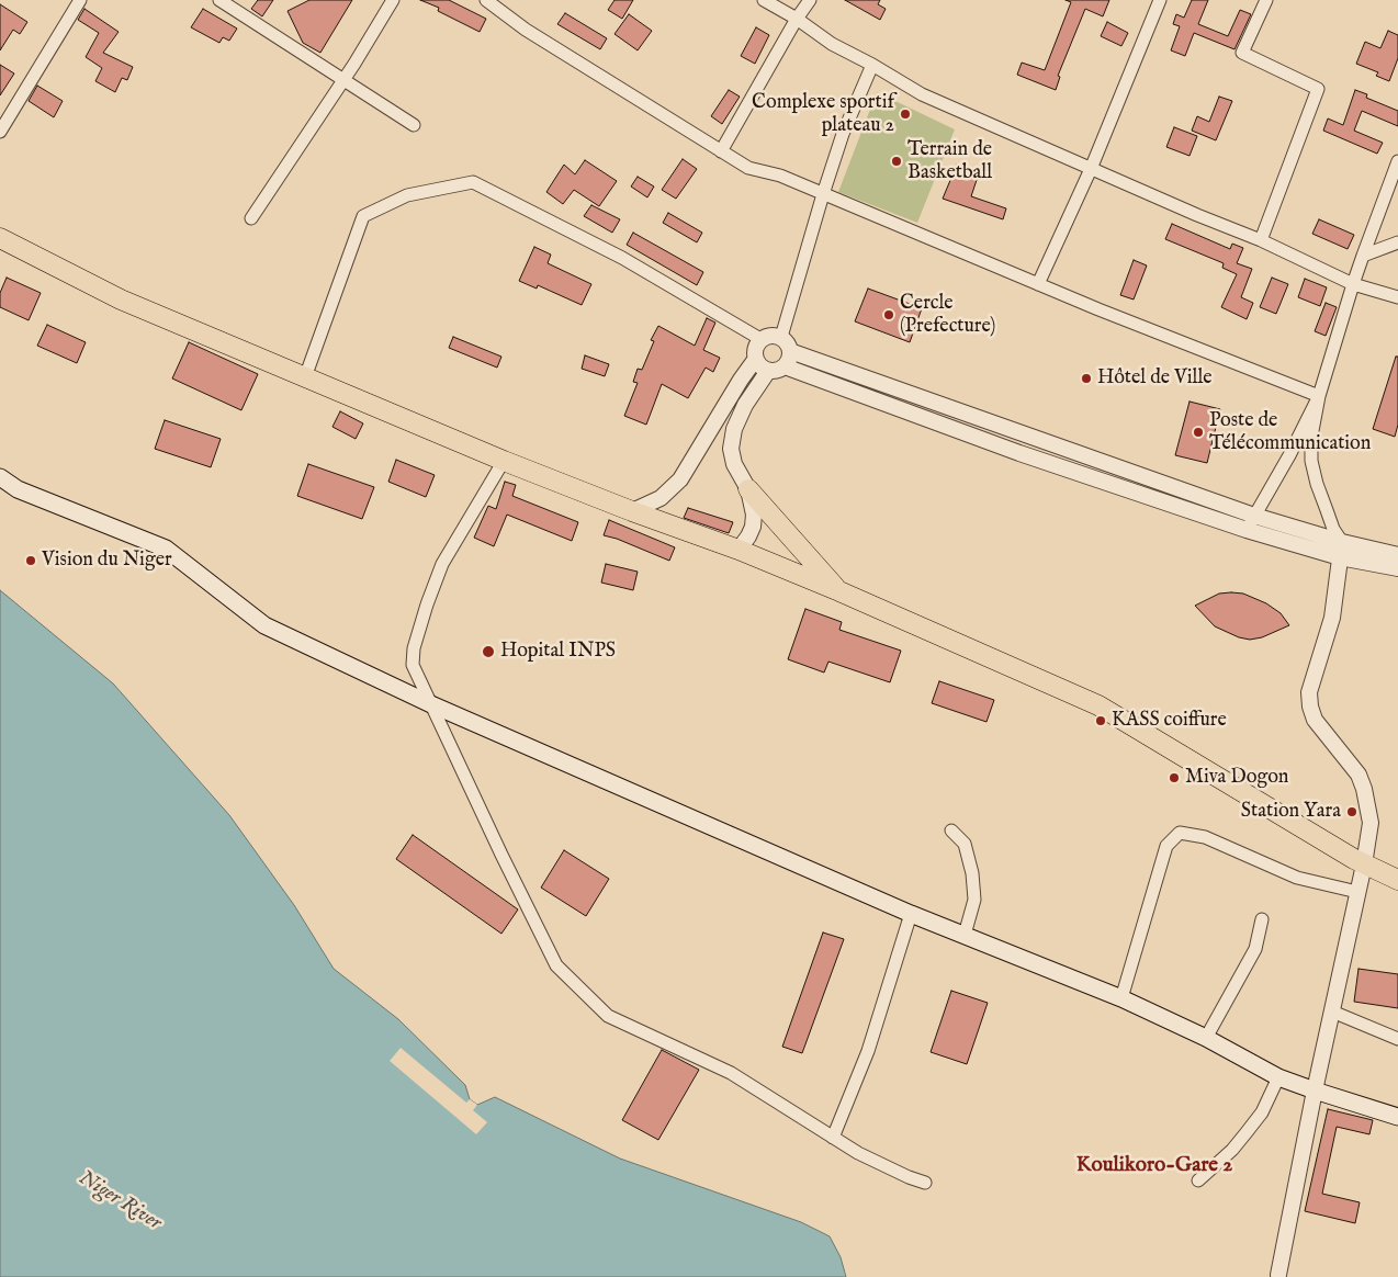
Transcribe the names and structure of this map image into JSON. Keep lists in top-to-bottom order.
{
  "districts": ["Koulikoro-Gare 2"],
  "water": ["Niger River"],
  "places": [
    "Complexe sportif plateau 2",
    "Terrain de Basketball",
    "Cercle (Prefecture)",
    "Hôtel de Ville",
    "Poste de Télécommunication",
    "Vision du Niger",
    "Hopital INPS",
    "KASS coiffure",
    "Miva Dogon",
    "Station Yara"
  ]
}
